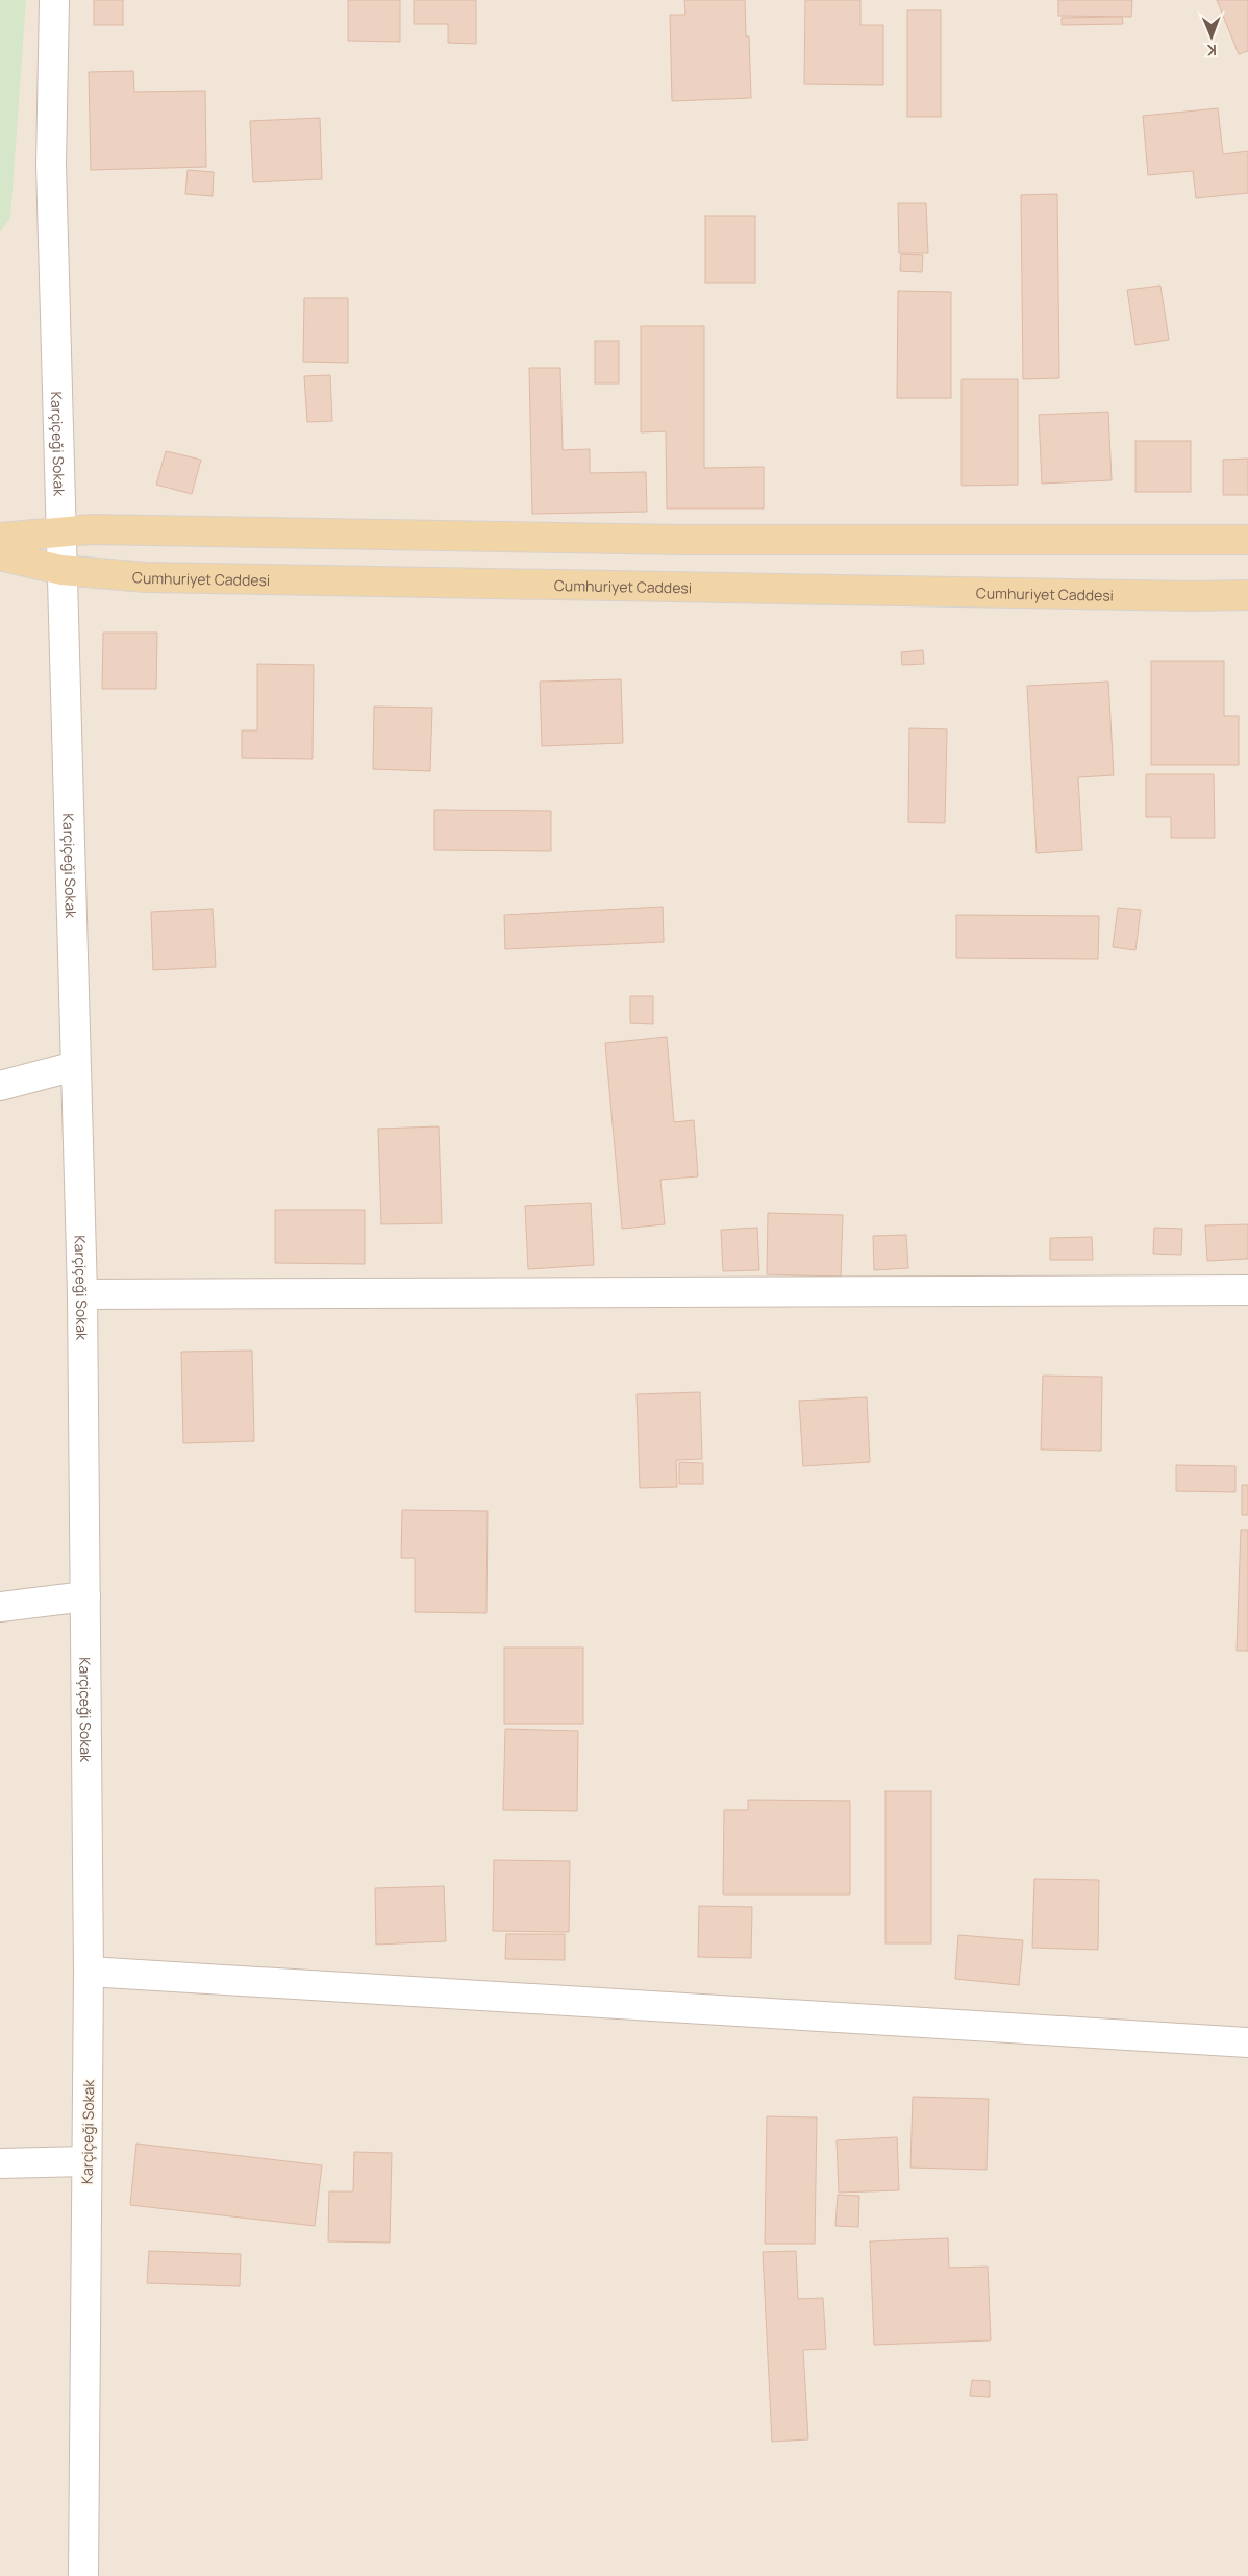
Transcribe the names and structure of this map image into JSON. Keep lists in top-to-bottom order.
{
  "streets": {
    "main road": ["Cumhuriyet Caddesi"],
    "street": ["Karçiçeği Sokak"]
  },
  "crossings": [
    ["Karçiçeği Sokak", "Cumhuriyet Caddesi"]
  ],
  "north": "bottom"
}
